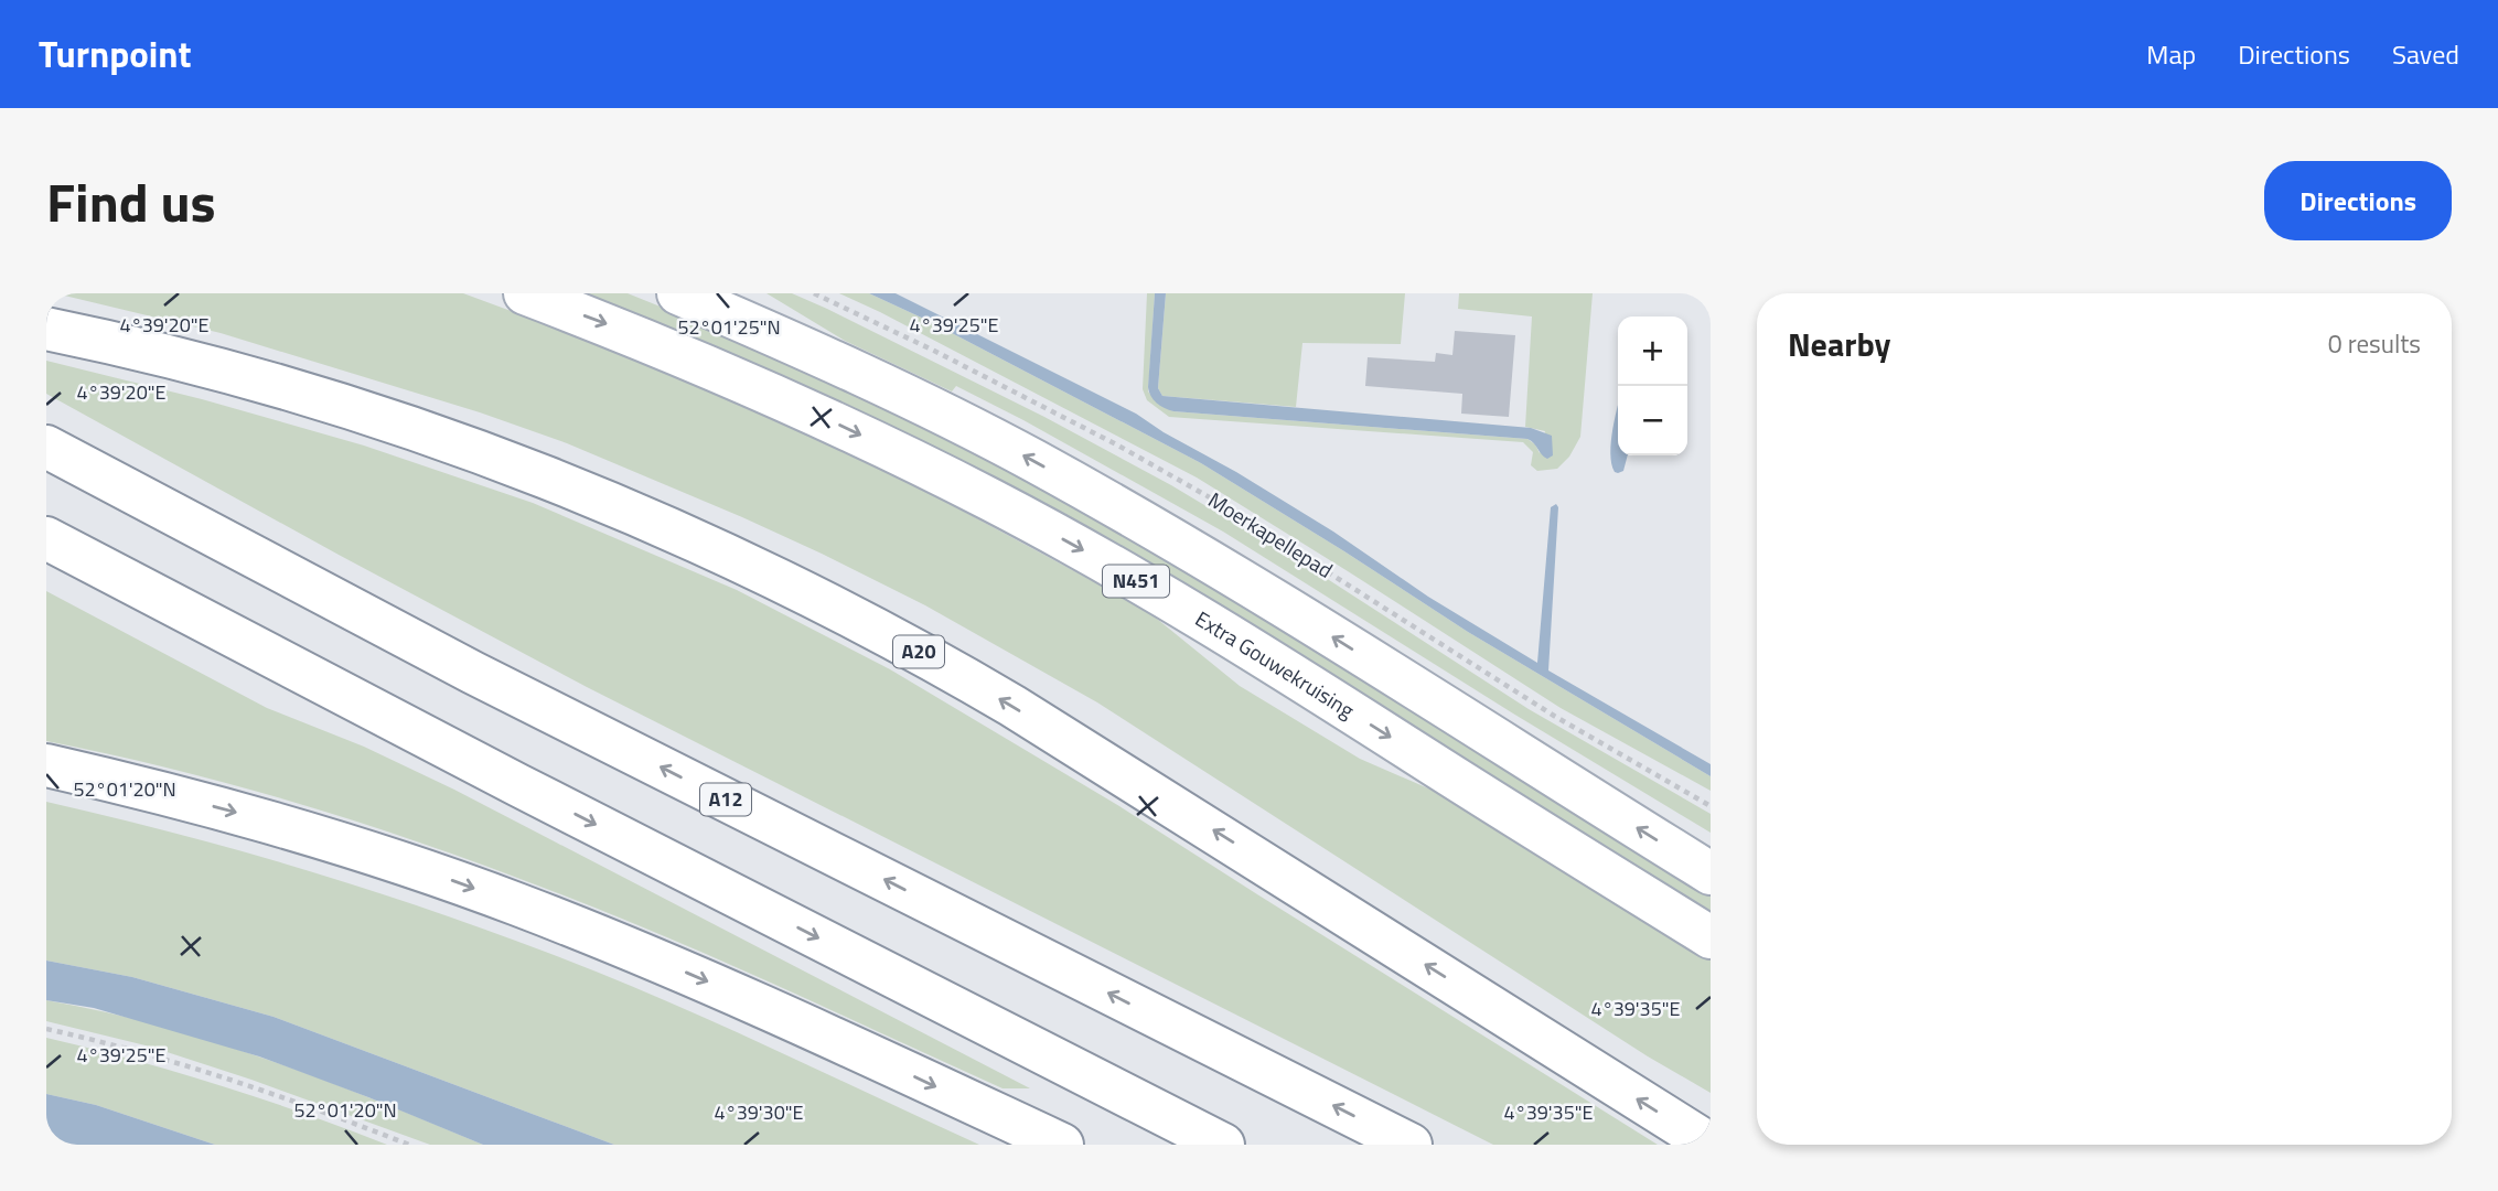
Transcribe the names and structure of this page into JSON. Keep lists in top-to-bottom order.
{
  "streets": {
    "main road": [
      "N451",
      "A20",
      "Extra Gouwekruising",
      "A12"
    ],
    "path": ["Moerkapellepad"]
  },
  "page": {
    "header": "Turnpoint",
    "nav": ["Map", "Directions", "Saved"],
    "title": "Find us",
    "buttons": "Directions",
    "heading": ["Nearby", "0 results"],
    "map_buttons": ["+", "−"]
  },
  "coordinates": [
    "4°39'20\"E",
    "4°39'25\"E",
    "52°01'25\"N",
    "52°01'20\"N",
    "4°39'35\"E",
    "4°39'30\"E"
  ]
}
